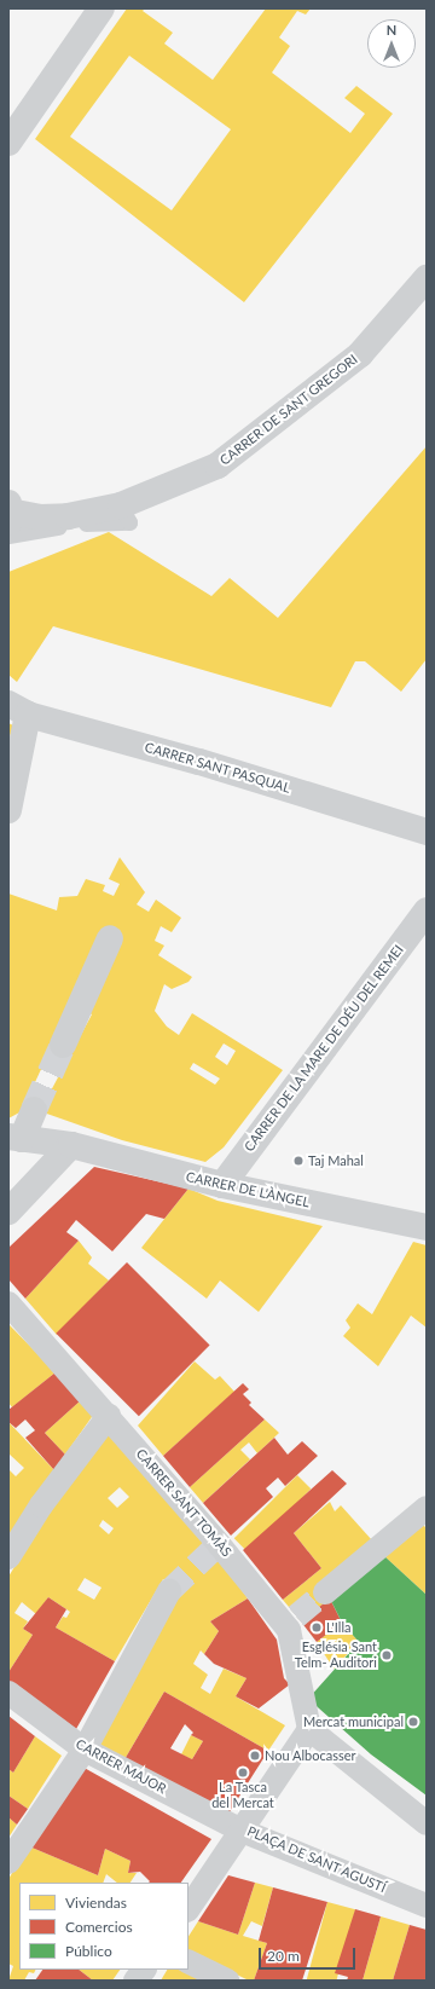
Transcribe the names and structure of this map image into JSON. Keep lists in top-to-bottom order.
{
  "streets": {
    "street": [
      "CARRER DE SANT GREGORI",
      "CARRER SANT PASQUAL",
      "CARRER DE LA MARE DE DÉU DEL REMEI",
      "CARRER DE L'ÀNGEL",
      "CARRER SANT TOMÀS",
      "CARRER MAJOR",
      "PLAÇA DE SANT AGUSTÍ"
    ]
  },
  "crossings": [
    ["CARRER DE LA MARE DE DÉU DEL REMEI", "CARRER DE L'ÀNGEL"],
    ["CARRER SANT TOMÀS", "PLAÇA DE SANT AGUSTÍ"],
    ["CARRER MAJOR", "PLAÇA DE SANT AGUSTÍ"]
  ],
  "places": [
    "Taj Mahal",
    "L'Illa",
    "Església Sant Telm- Auditori",
    "Mercat municipal",
    "Nou Albocasser",
    "La Tasca del Mercat"
  ],
  "legend": ["Viviendas", "Comercios", "Público"],
  "scale_bar": "20 m",
  "north": "top"
}
